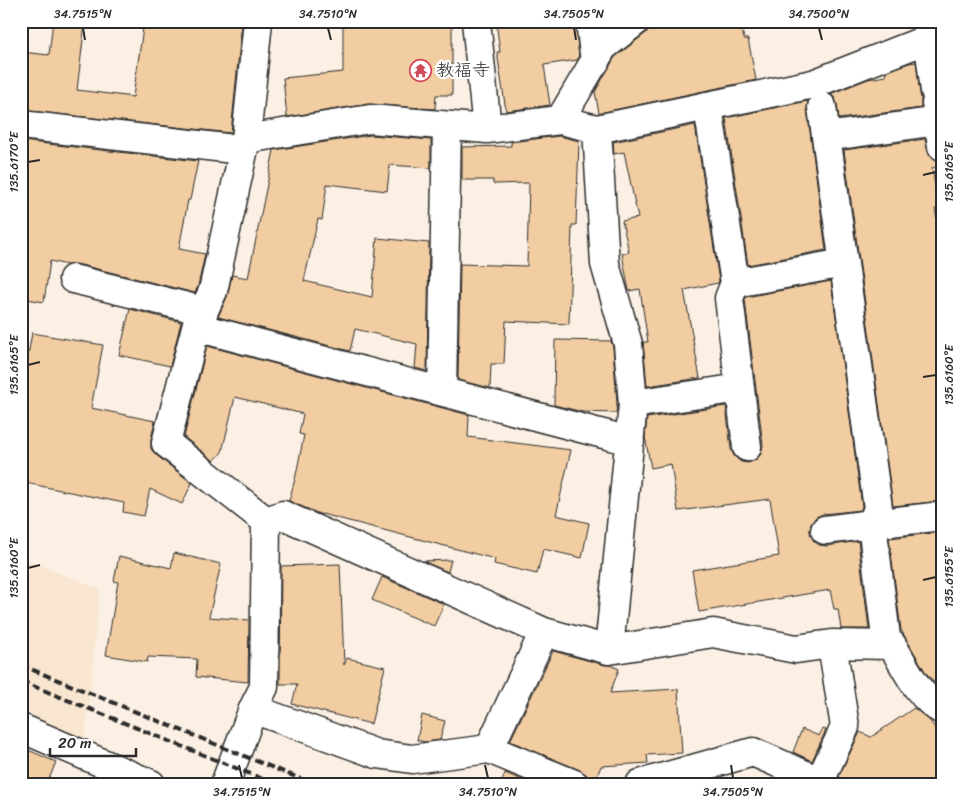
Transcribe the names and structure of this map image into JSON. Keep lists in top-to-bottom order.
{
  "places": {
    "temple": ["教福寺"]
  },
  "scale_bar": "20 m",
  "coordinates": [
    "34.7515°N",
    "34.7510°N",
    "34.7505°N",
    "34.7500°N",
    "135.6170°E",
    "135.6165°E",
    "135.6160°E",
    "135.6155°E"
  ]
}
